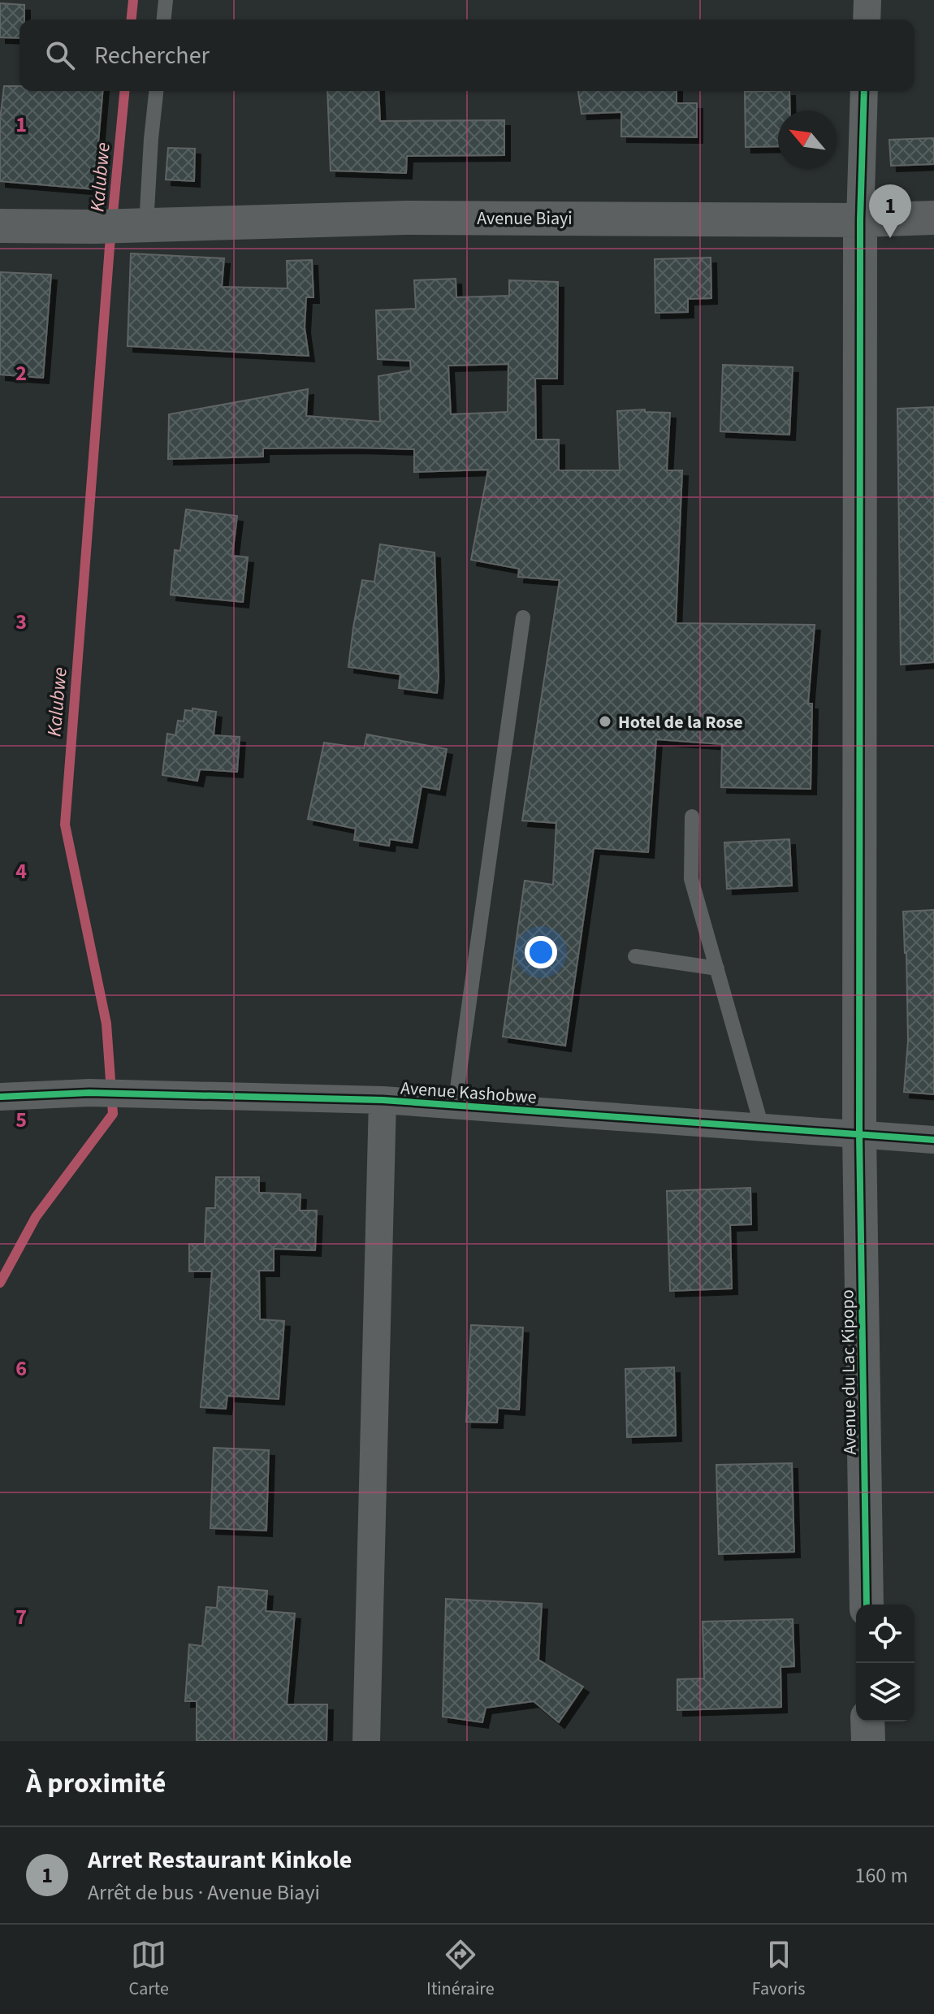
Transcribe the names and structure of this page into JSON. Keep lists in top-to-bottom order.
{
  "streets": {
    "street": ["Avenue Biayi", "Avenue Kashobwe", "Avenue du Lac Kipopo"]
  },
  "crossings": [
    ["Avenue Biayi", "Avenue du Lac Kipopo"],
    ["Avenue Kashobwe", "Avenue du Lac Kipopo"]
  ],
  "water": ["Kalubwe"],
  "places": ["Hotel de la Rose"],
  "north": "top left",
  "page": {
    "search": "Rechercher",
    "pins": "1",
    "heading": "À proximité",
    "list": [
      {
        "mark": "1",
        "name": "Arret Restaurant Kinkole",
        "note": "Arrêt de bus · Avenue Biayi",
        "value": "160 m"
      }
    ],
    "nav": ["Carte", "Itinéraire", "Favoris"]
  },
  "grid": {
    "rows": [
      "1",
      "2",
      "3",
      "4",
      "5",
      "6",
      "7"
    ]
  }
}
